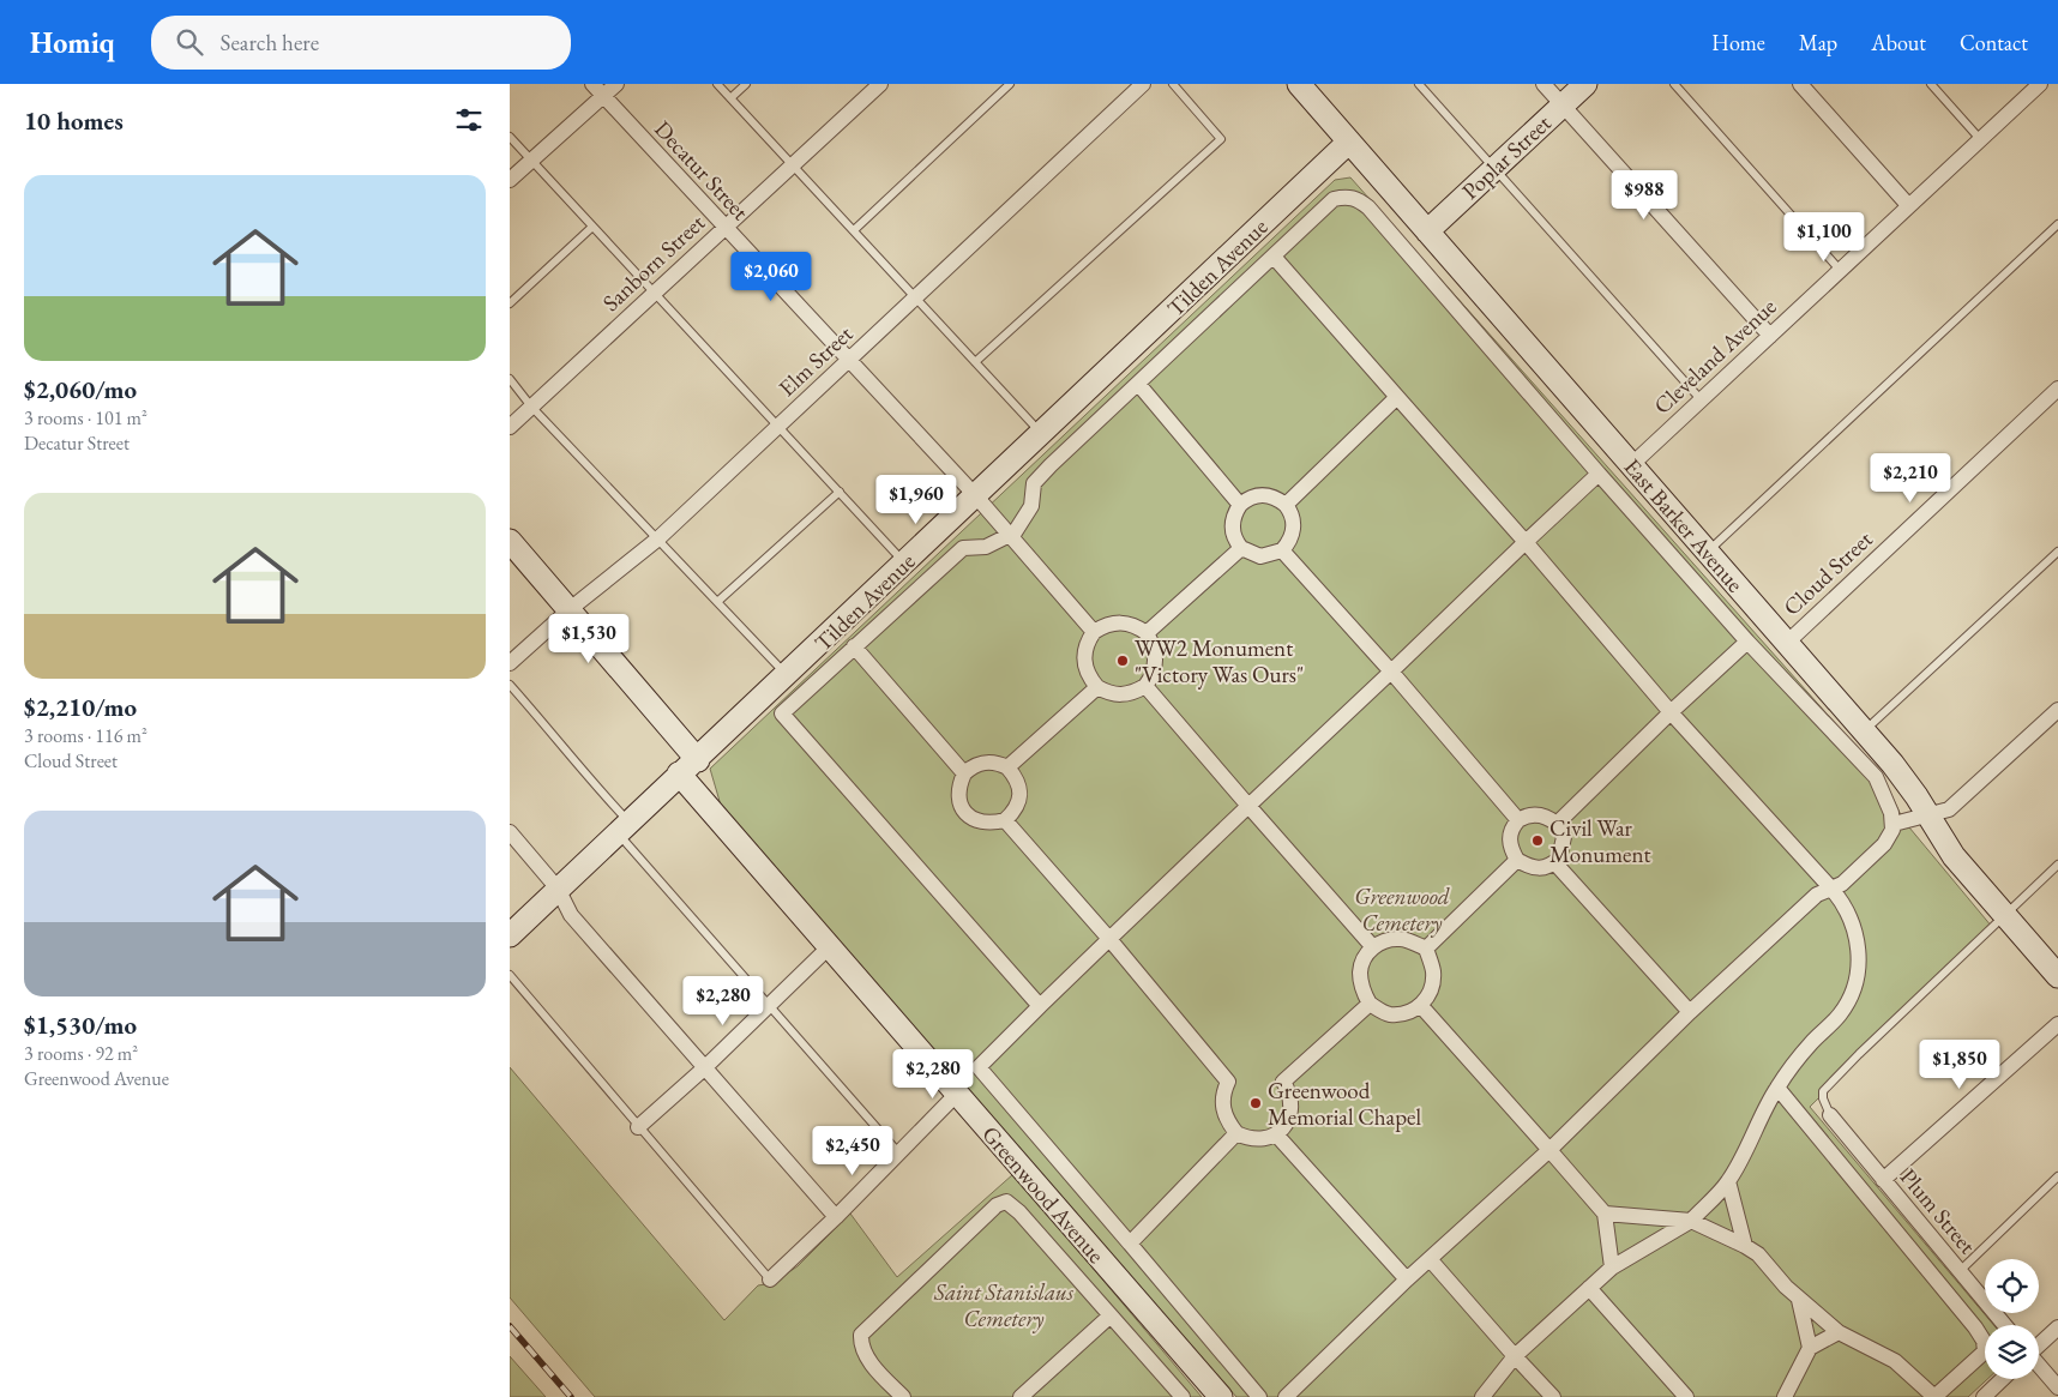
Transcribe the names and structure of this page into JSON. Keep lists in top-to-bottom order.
{
  "streets": {
    "street": [
      "Poplar Street",
      "Decatur Street",
      "Sanborn Street",
      "Tilden Avenue",
      "Cleveland Avenue",
      "Elm Street",
      "East Barker Avenue",
      "Cloud Street",
      "Greenwood Avenue",
      "Plum Street"
    ]
  },
  "crossings": [
    ["Poplar Street", "East Barker Avenue"],
    ["Decatur Street", "Sanborn Street"],
    ["Decatur Street", "Tilden Avenue"],
    ["Decatur Street", "Elm Street"],
    ["Tilden Avenue", "East Barker Avenue"],
    ["Tilden Avenue", "Greenwood Avenue"],
    ["Cleveland Avenue", "East Barker Avenue"],
    ["East Barker Avenue", "Cloud Street"]
  ],
  "parks": ["Greenwood Cemetery", "Saint Stanislaus Cemetery"],
  "places": ["WW2 Monument \"Victory Was Ours\"", "Civil War Monument", "Greenwood Memorial Chapel"],
  "page": {
    "header": "Homiq",
    "search": "Search here",
    "nav": [
      "Home",
      "Map",
      "About",
      "Contact"
    ],
    "heading": "10 homes",
    "list": [
      {
        "name": "$2,060/mo",
        "note": "3 rooms · 101 m² · Decatur Street"
      },
      {
        "name": "$2,210/mo",
        "note": "3 rooms · 116 m² · Cloud Street"
      },
      {
        "name": "$1,530/mo",
        "note": "3 rooms · 92 m² · Greenwood Avenue"
      }
    ],
    "price": [
      "$988",
      "$1,100",
      "$2,060",
      "$2,210",
      "$1,960",
      "$1,530",
      "$2,280",
      "$1,850",
      "$2,280",
      "$2,450"
    ]
  }
}
